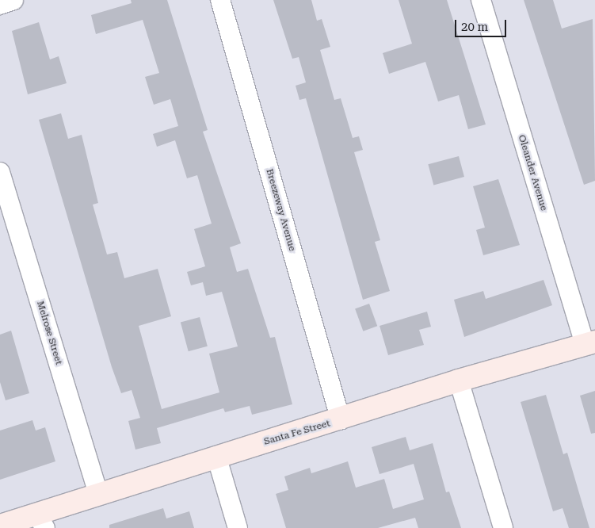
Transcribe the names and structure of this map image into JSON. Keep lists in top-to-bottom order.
{
  "streets": {
    "main road": ["Santa Fe Street"],
    "street": ["Oleander Avenue", "Breezeway Avenue", "Melrose Street"]
  },
  "crossings": [
    ["Oleander Avenue", "Santa Fe Street"],
    ["Breezeway Avenue", "Santa Fe Street"],
    ["Melrose Street", "Santa Fe Street"]
  ],
  "scale_bar": "20 m"
}
